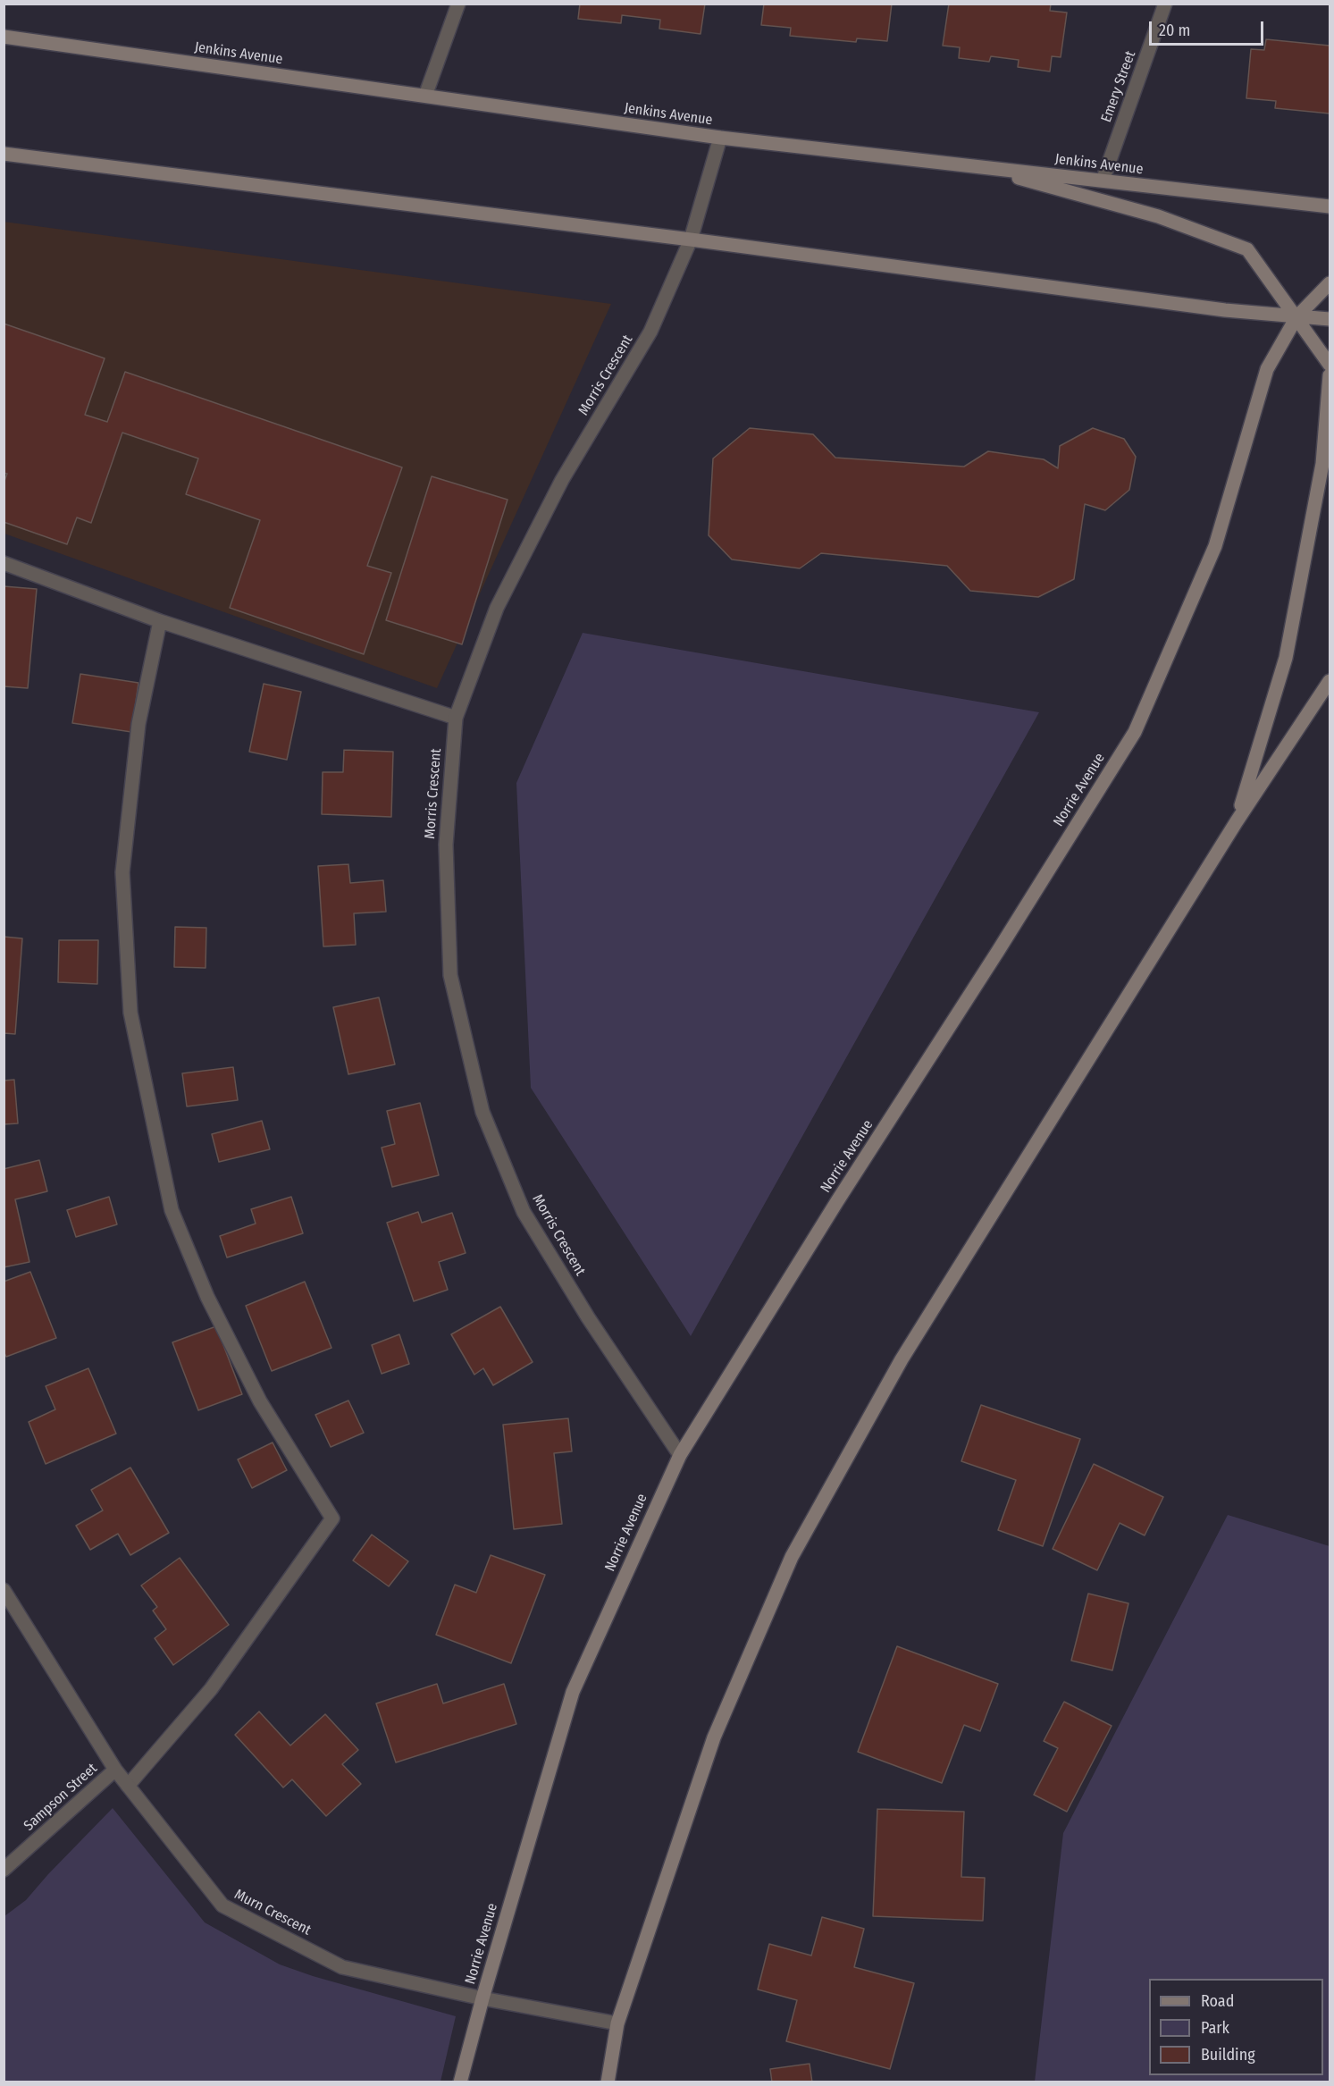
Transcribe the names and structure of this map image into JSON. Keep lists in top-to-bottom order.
{
  "streets": {
    "main road": ["Jenkins Avenue", "Norrie Avenue"],
    "street": [
      "Emery Street",
      "Morris Crescent",
      "Sampson Street",
      "Murn Crescent"
    ]
  },
  "crossings": [
    ["Jenkins Avenue", "Emery Street"],
    ["Jenkins Avenue", "Morris Crescent"],
    ["Morris Crescent", "Norrie Avenue"],
    ["Norrie Avenue", "Murn Crescent"],
    ["Sampson Street", "Murn Crescent"]
  ],
  "legend": ["Road", "Park", "Building"],
  "scale_bar": "20 m"
}
